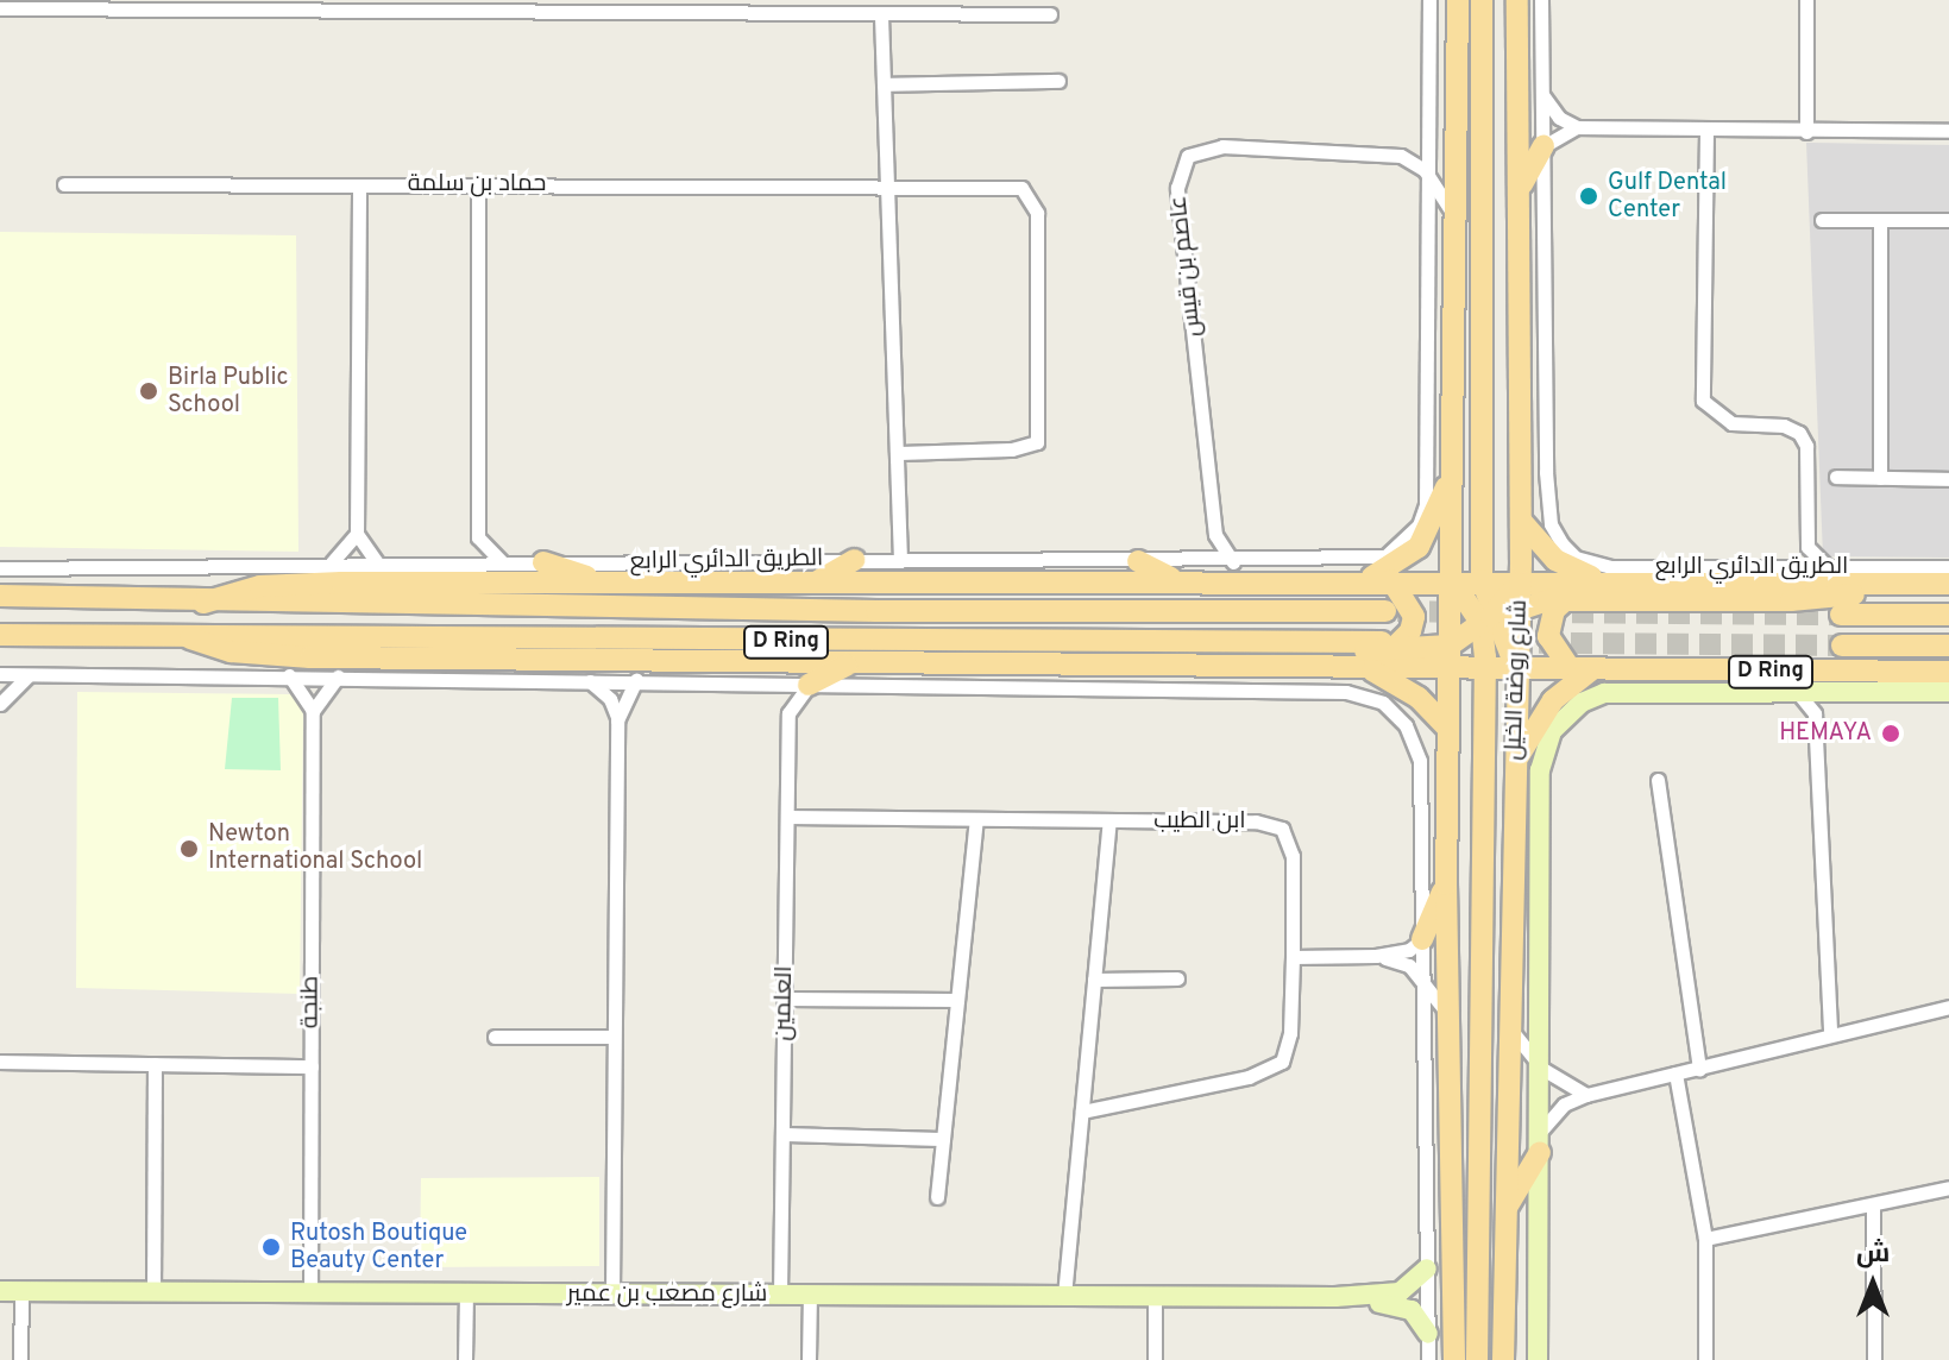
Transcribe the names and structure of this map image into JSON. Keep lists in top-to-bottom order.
{
  "streets": {
    "main road": ["الطريق الدائري الرابع", "D Ring", "شارع روضة الخيل"],
    "street": [
      "حماد بن سلمة",
      "عاصم بن قيس",
      "ابن الطيب",
      "طنجة",
      "العلمين",
      "شارع مصعب بن عمير"
    ]
  },
  "crossings": [
    ["عاصم بن قيس", "الطريق الدائري الرابع"],
    ["الطريق الدائري الرابع", "D Ring"],
    ["D Ring", "شارع روضة الخيل"],
    ["ابن الطيب", "العلمين"],
    ["طنجة", "شارع مصعب بن عمير"],
    ["العلمين", "شارع مصعب بن عمير"]
  ],
  "places": [
    "Gulf Dental Center",
    "Birla Public School",
    "HEMAYA",
    "Newton International School",
    "Rutosh Boutique Beauty Center"
  ],
  "north": "top"
}
